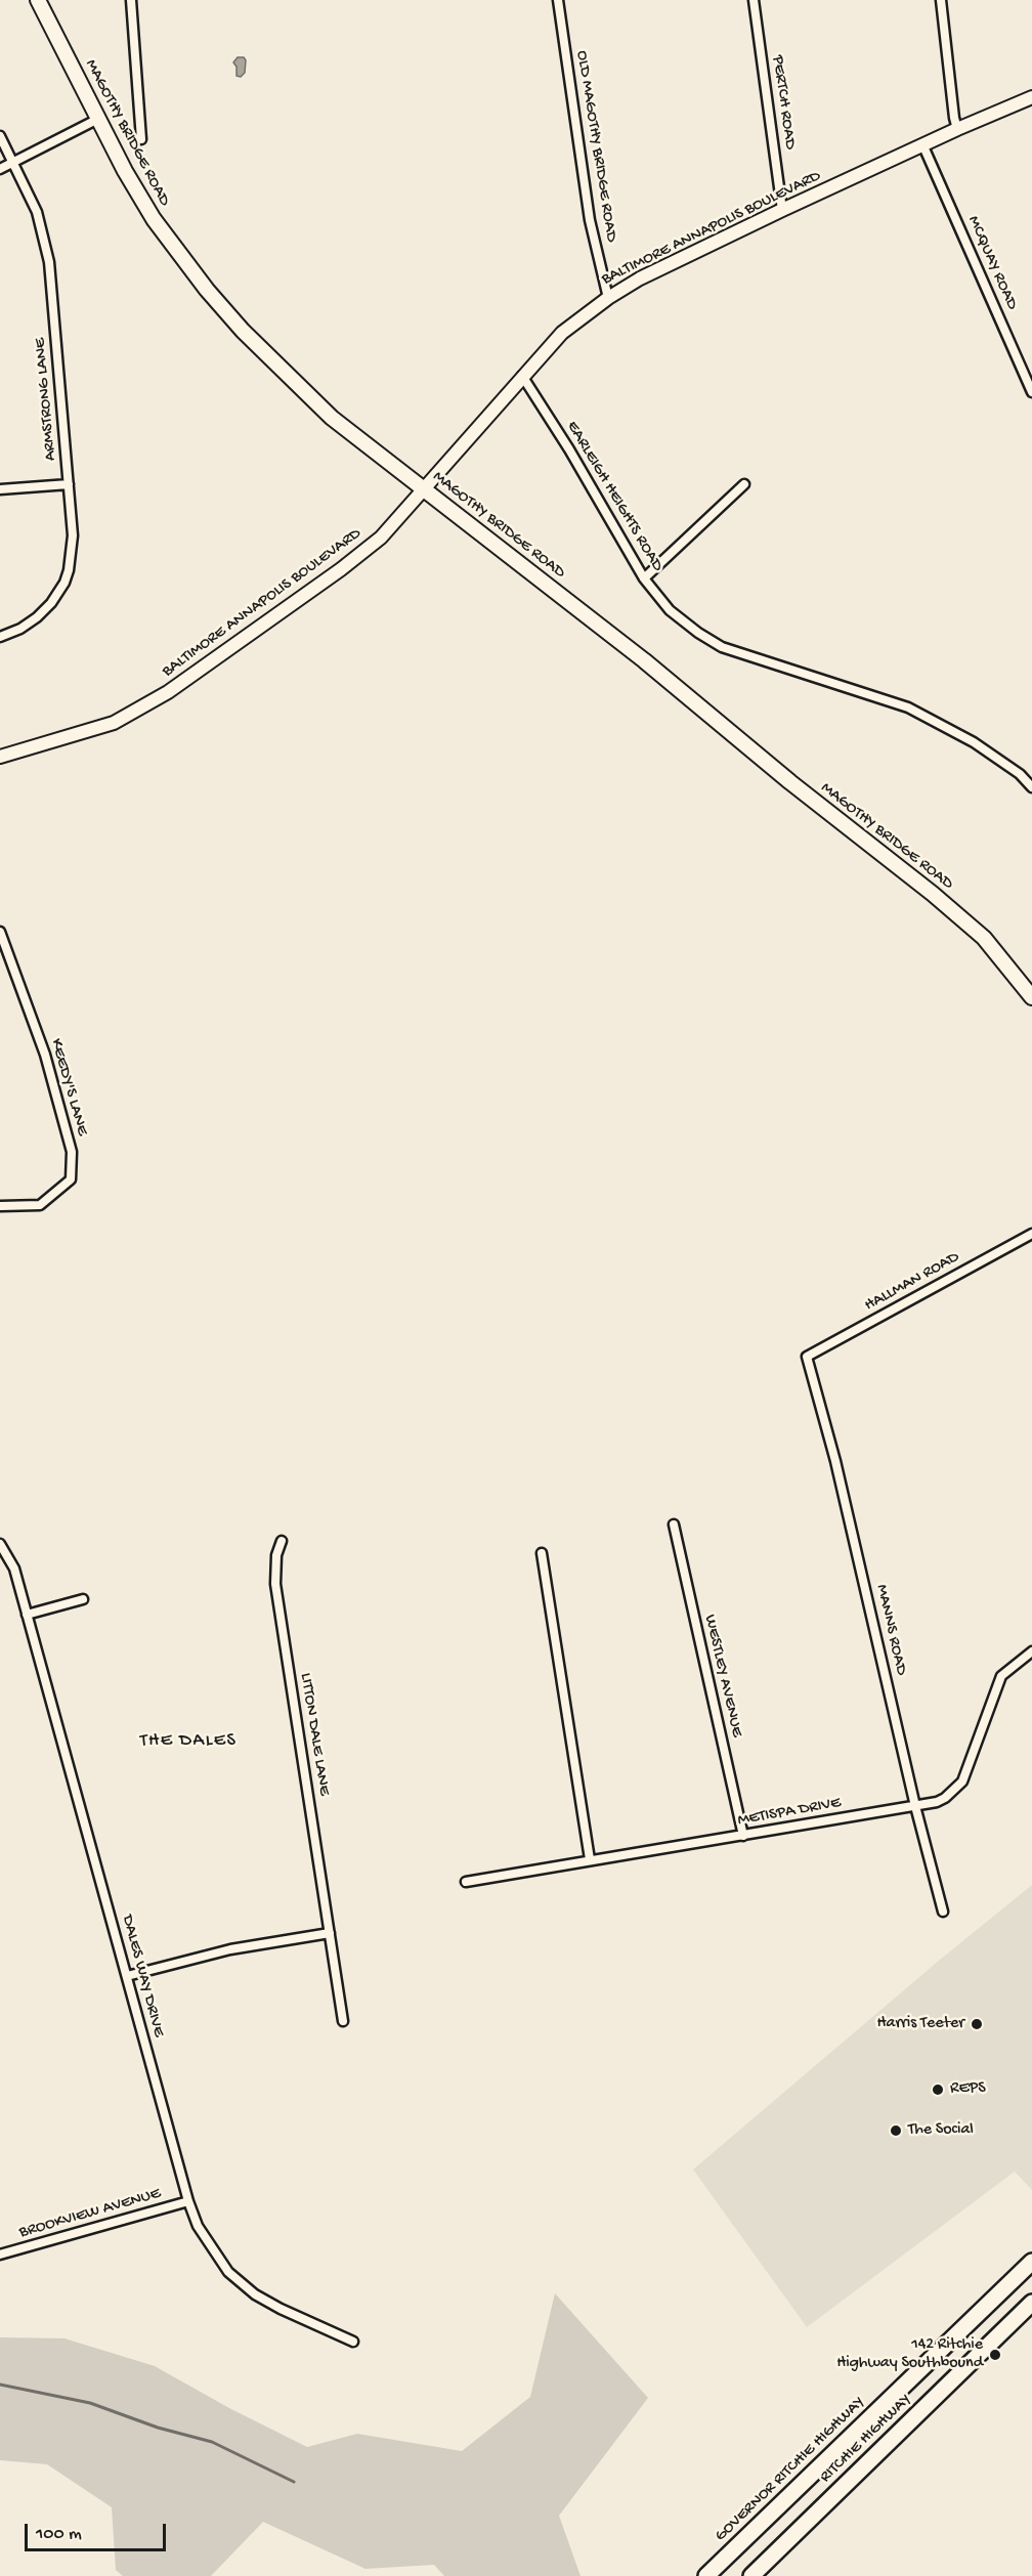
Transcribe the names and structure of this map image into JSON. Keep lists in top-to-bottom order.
{
  "streets": {
    "highway": ["RITCHIE HIGHWAY", "GOVERNOR RITCHIE HIGHWAY"],
    "main road": ["MAGOTHY BRIDGE ROAD", "BALTIMORE ANNAPOLIS BOULEVARD"],
    "street": [
      "PERTCH ROAD",
      "OLD MAGOTHY BRIDGE ROAD",
      "MCQUAY ROAD",
      "ARMSTRONG LANE",
      "EARLEIGH HEIGHTS ROAD",
      "KEEDY'S LANE",
      "HALLMAN ROAD",
      "MANNS ROAD",
      "WESTLEY AVENUE",
      "LITTON DALE LANE",
      "METISPA DRIVE",
      "DALES WAY DRIVE",
      "BROOKVIEW AVENUE"
    ]
  },
  "crossings": [
    ["PERTCH ROAD", "BALTIMORE ANNAPOLIS BOULEVARD"],
    ["MAGOTHY BRIDGE ROAD", "BALTIMORE ANNAPOLIS BOULEVARD"],
    ["OLD MAGOTHY BRIDGE ROAD", "BALTIMORE ANNAPOLIS BOULEVARD"],
    ["BALTIMORE ANNAPOLIS BOULEVARD", "MCQUAY ROAD"],
    ["BALTIMORE ANNAPOLIS BOULEVARD", "EARLEIGH HEIGHTS ROAD"],
    ["HALLMAN ROAD", "MANNS ROAD"],
    ["MANNS ROAD", "METISPA DRIVE"],
    ["WESTLEY AVENUE", "METISPA DRIVE"],
    ["DALES WAY DRIVE", "BROOKVIEW AVENUE"]
  ],
  "districts": ["THE DALES"],
  "places": [
    "Harris Teeter",
    "REPS",
    "The Social",
    "142 Ritchie Highway Southbound"
  ],
  "scale_bar": "100 m"
}
